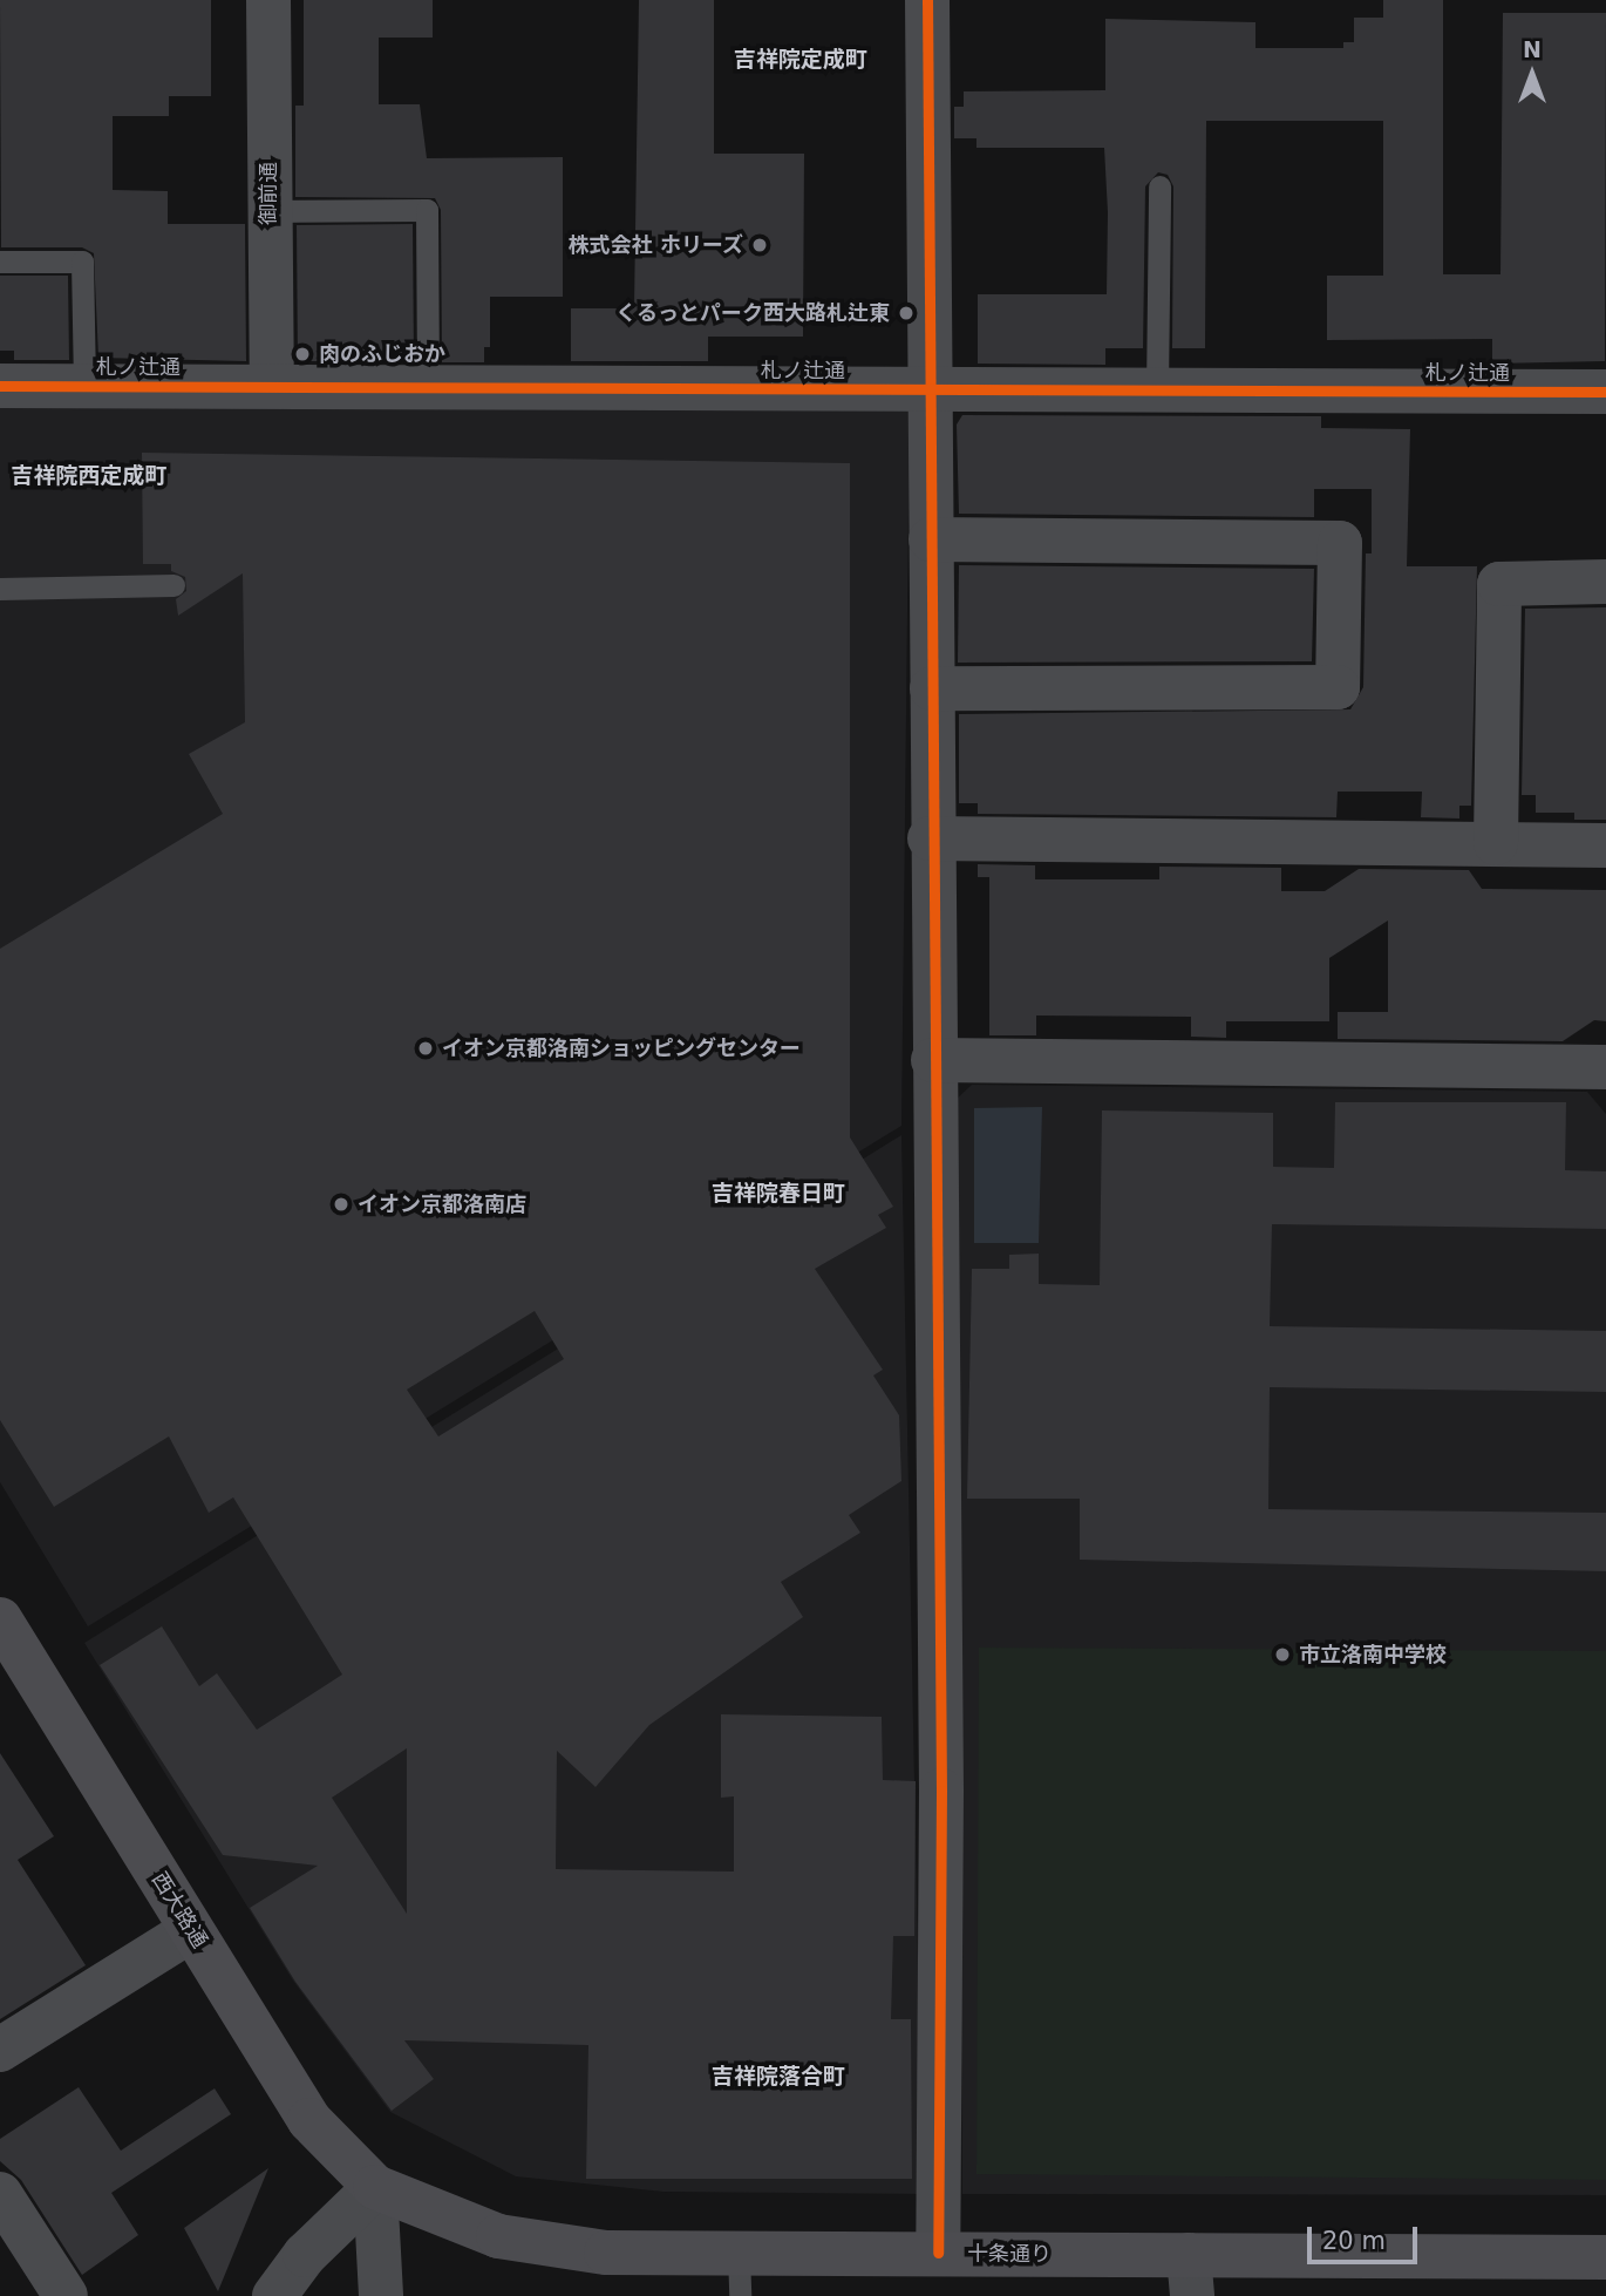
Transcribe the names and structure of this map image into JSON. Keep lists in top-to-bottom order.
{
  "streets": {
    "main road": ["西大路通", "十条通り"],
    "street": ["御前通", "札ノ辻通"]
  },
  "crossings": [
    ["御前通", "札ノ辻通"],
    ["西大路通", "十条通り"]
  ],
  "districts": [
    "吉祥院定成町",
    "吉祥院西定成町",
    "吉祥院春日町",
    "吉祥院落合町"
  ],
  "places": [
    "株式会社 ホリーズ",
    "くるっとパーク西大路札辻東",
    "肉のふじおか",
    "イオン京都洛南ショッピングセンター",
    "イオン京都洛南店",
    "市立洛南中学校"
  ],
  "scale_bar": "20 m",
  "north": "top"
}
